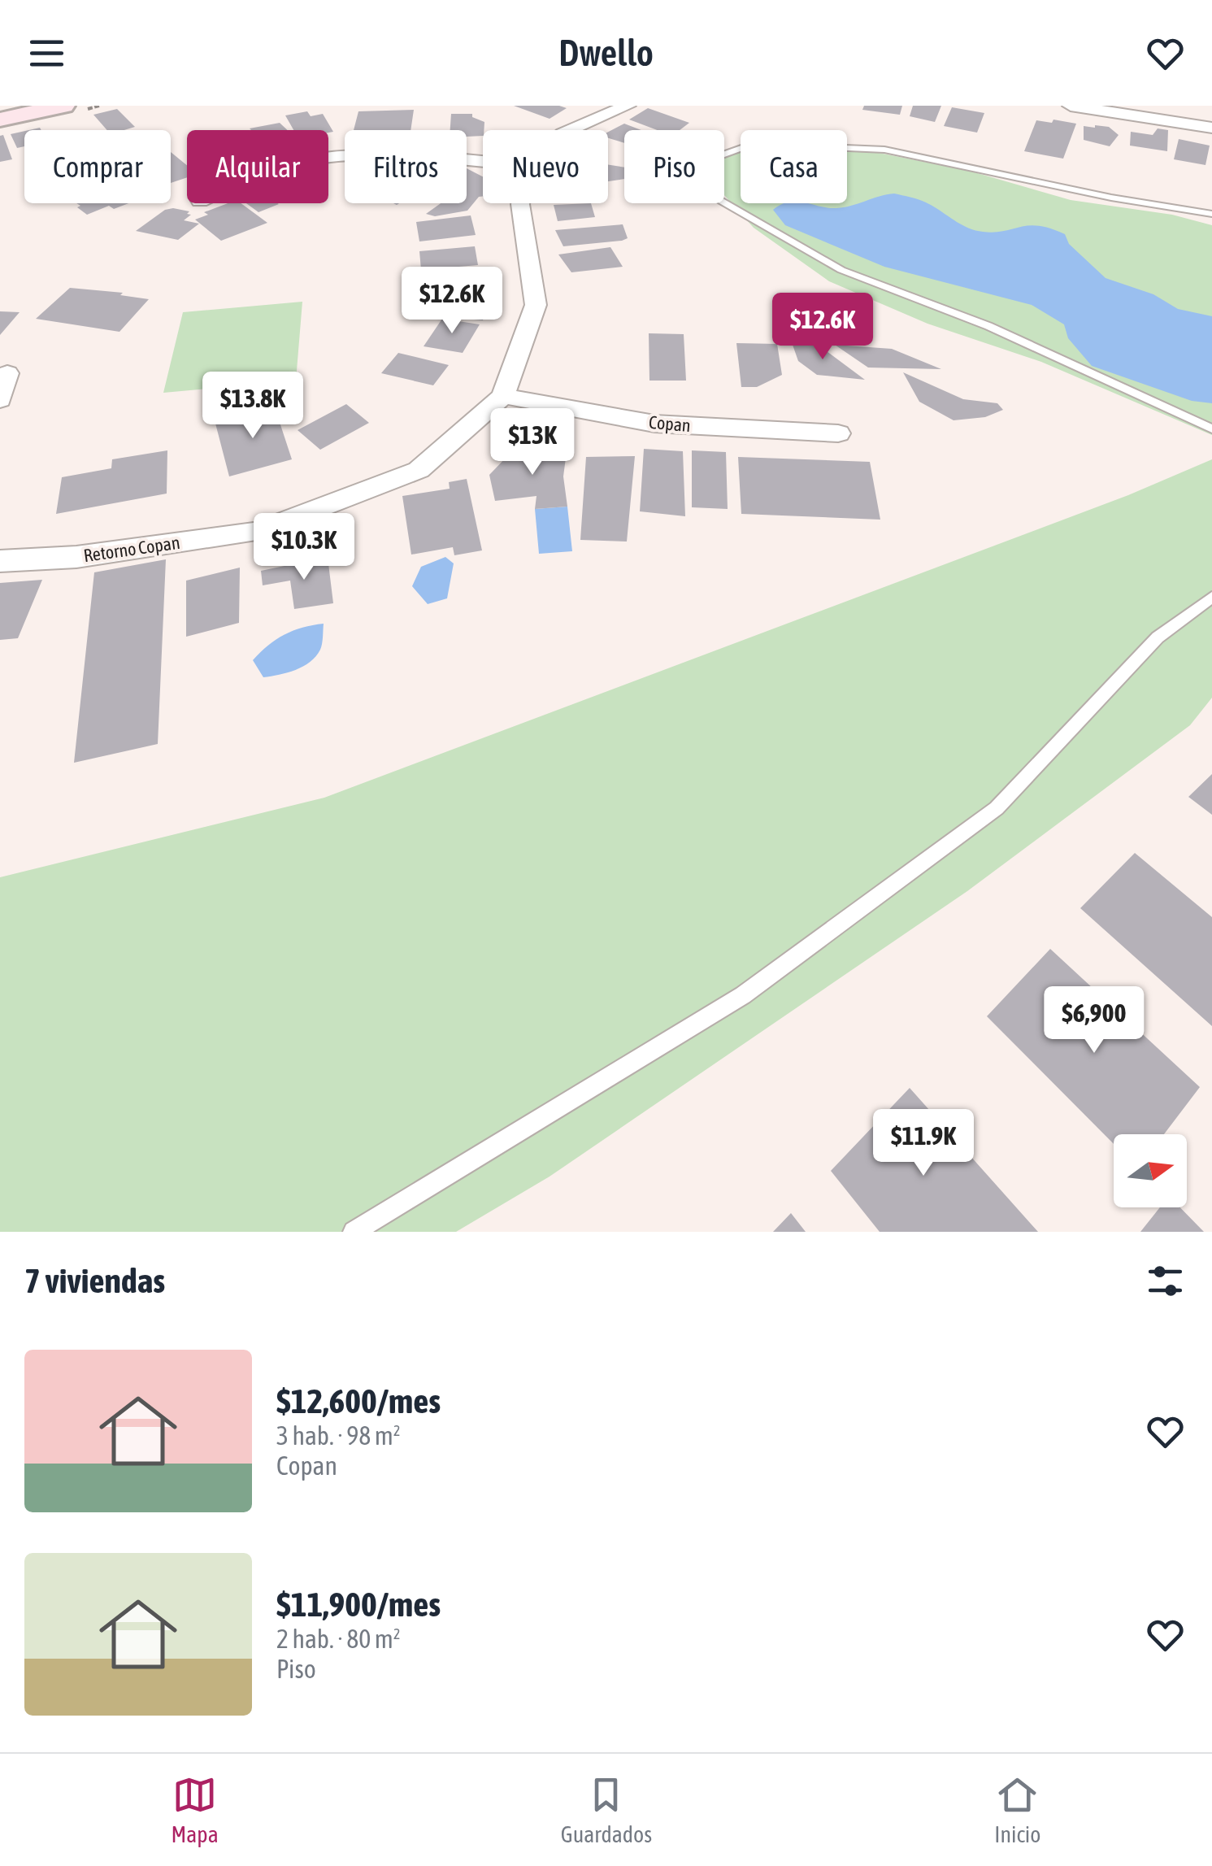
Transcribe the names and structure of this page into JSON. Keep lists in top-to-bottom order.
{
  "streets": {
    "street": ["Copan", "Retorno Copan"]
  },
  "crossings": [
    ["Copan", "Retorno Copan"]
  ],
  "north": "right",
  "page": {
    "header": "Dwello",
    "chip": [
      "Comprar",
      "Alquilar",
      "Filtros",
      "Nuevo",
      "Piso",
      "Casa"
    ],
    "price": [
      "$12.6K",
      "$12.6K",
      "$13.8K",
      "$13K",
      "$10.3K",
      "$6,900",
      "$11.9K"
    ],
    "heading": "7 viviendas",
    "list": [
      {
        "name": "$12,600/mes",
        "note": "3 hab. · 98 m² · Copan"
      },
      {
        "name": "$11,900/mes",
        "note": "2 hab. · 80 m² · Piso"
      }
    ],
    "tabs": ["Mapa", "Guardados", "Inicio"]
  }
}
